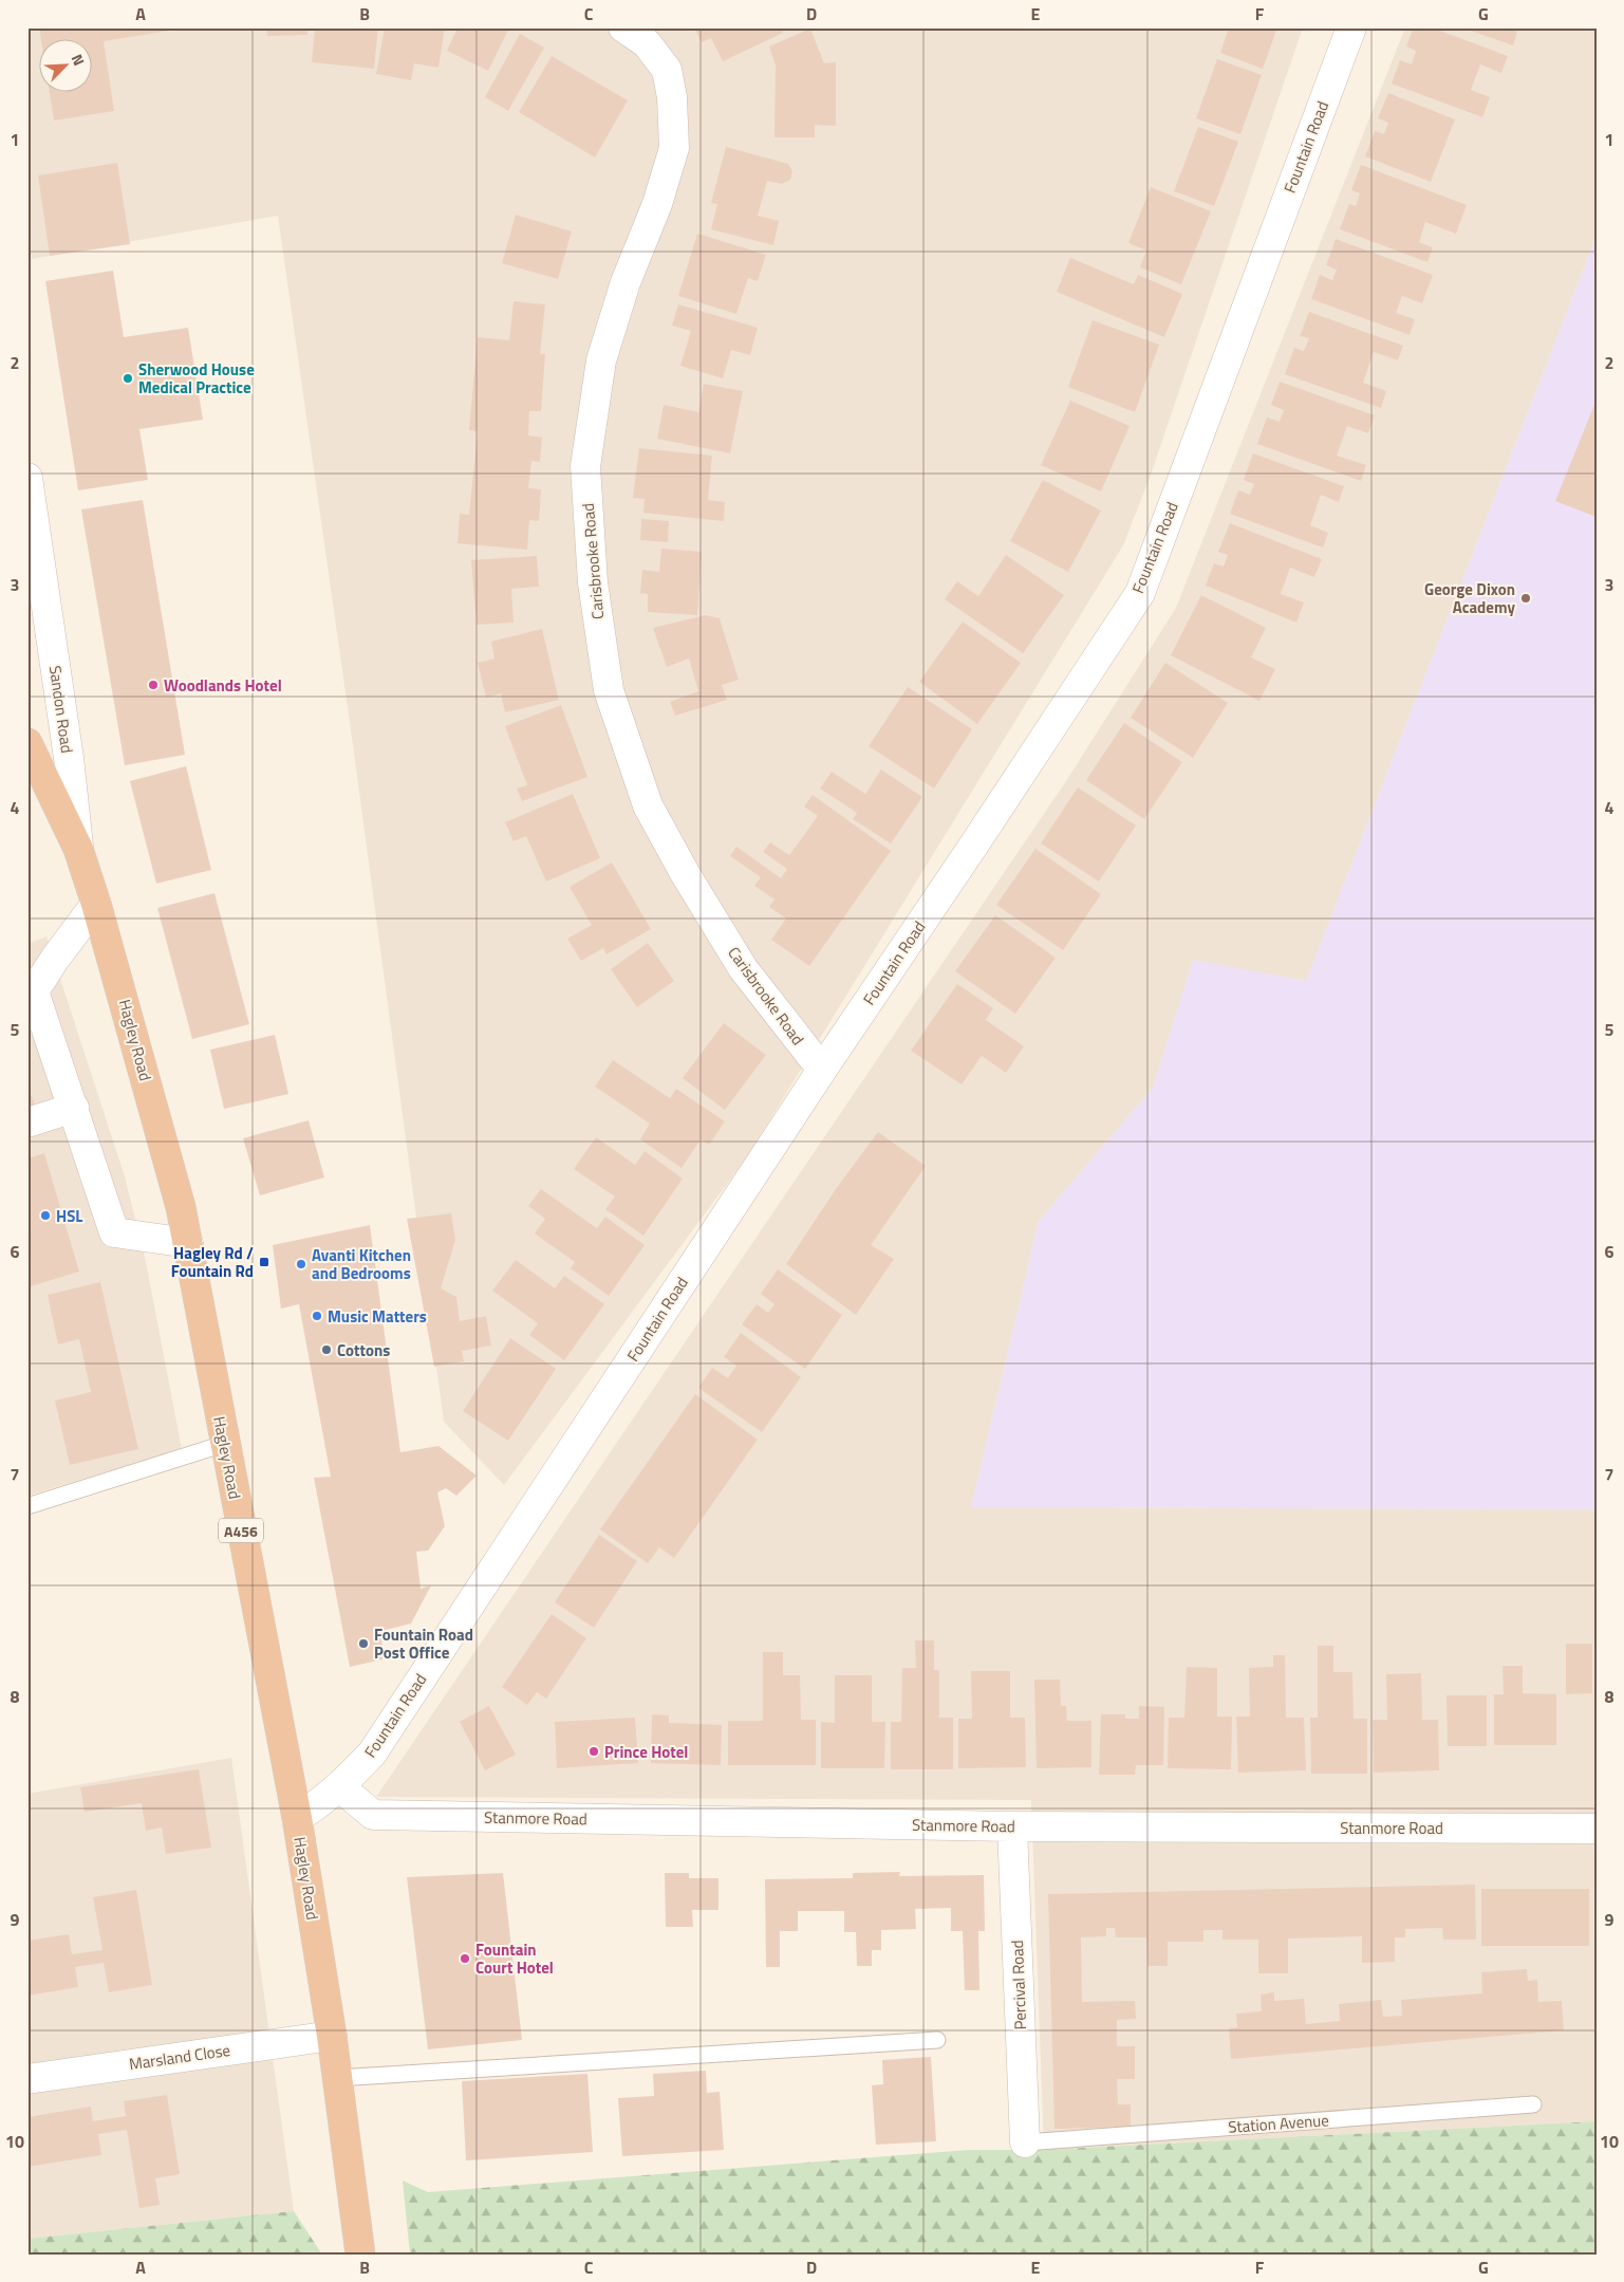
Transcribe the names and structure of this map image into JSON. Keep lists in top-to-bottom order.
{
  "streets": {
    "highway": ["Hagley Road", "A456"],
    "street": [
      "Fountain Road",
      "Carisbrooke Road",
      "Sandon Road",
      "Stanmore Road",
      "Percival Road",
      "Marsland Close"
    ],
    "lane": ["Station Avenue"]
  },
  "crossings": [
    ["Fountain Road", "Carisbrooke Road"],
    ["Fountain Road", "Hagley Road"],
    ["Fountain Road", "Stanmore Road"],
    ["Sandon Road", "Hagley Road"],
    ["Hagley Road", "Marsland Close"],
    ["Stanmore Road", "Percival Road"],
    ["Percival Road", "Station Avenue"]
  ],
  "places": {
    "other": [
      "Sherwood House Medical Practice",
      "George Dixon Academy",
      "Woodlands Hotel",
      "HSL",
      "Avanti Kitchen and Bedrooms",
      "Music Matters",
      "Cottons",
      "Fountain Road Post Office",
      "Prince Hotel",
      "Fountain Court Hotel"
    ],
    "transit": ["Hagley Rd / Fountain Rd"]
  },
  "north": "top right",
  "grid": {
    "columns": [
      "A",
      "B",
      "C",
      "D",
      "E",
      "F",
      "G"
    ],
    "rows": [
      "1",
      "2",
      "3",
      "4",
      "5",
      "6",
      "7",
      "8",
      "9",
      "10"
    ]
  }
}
